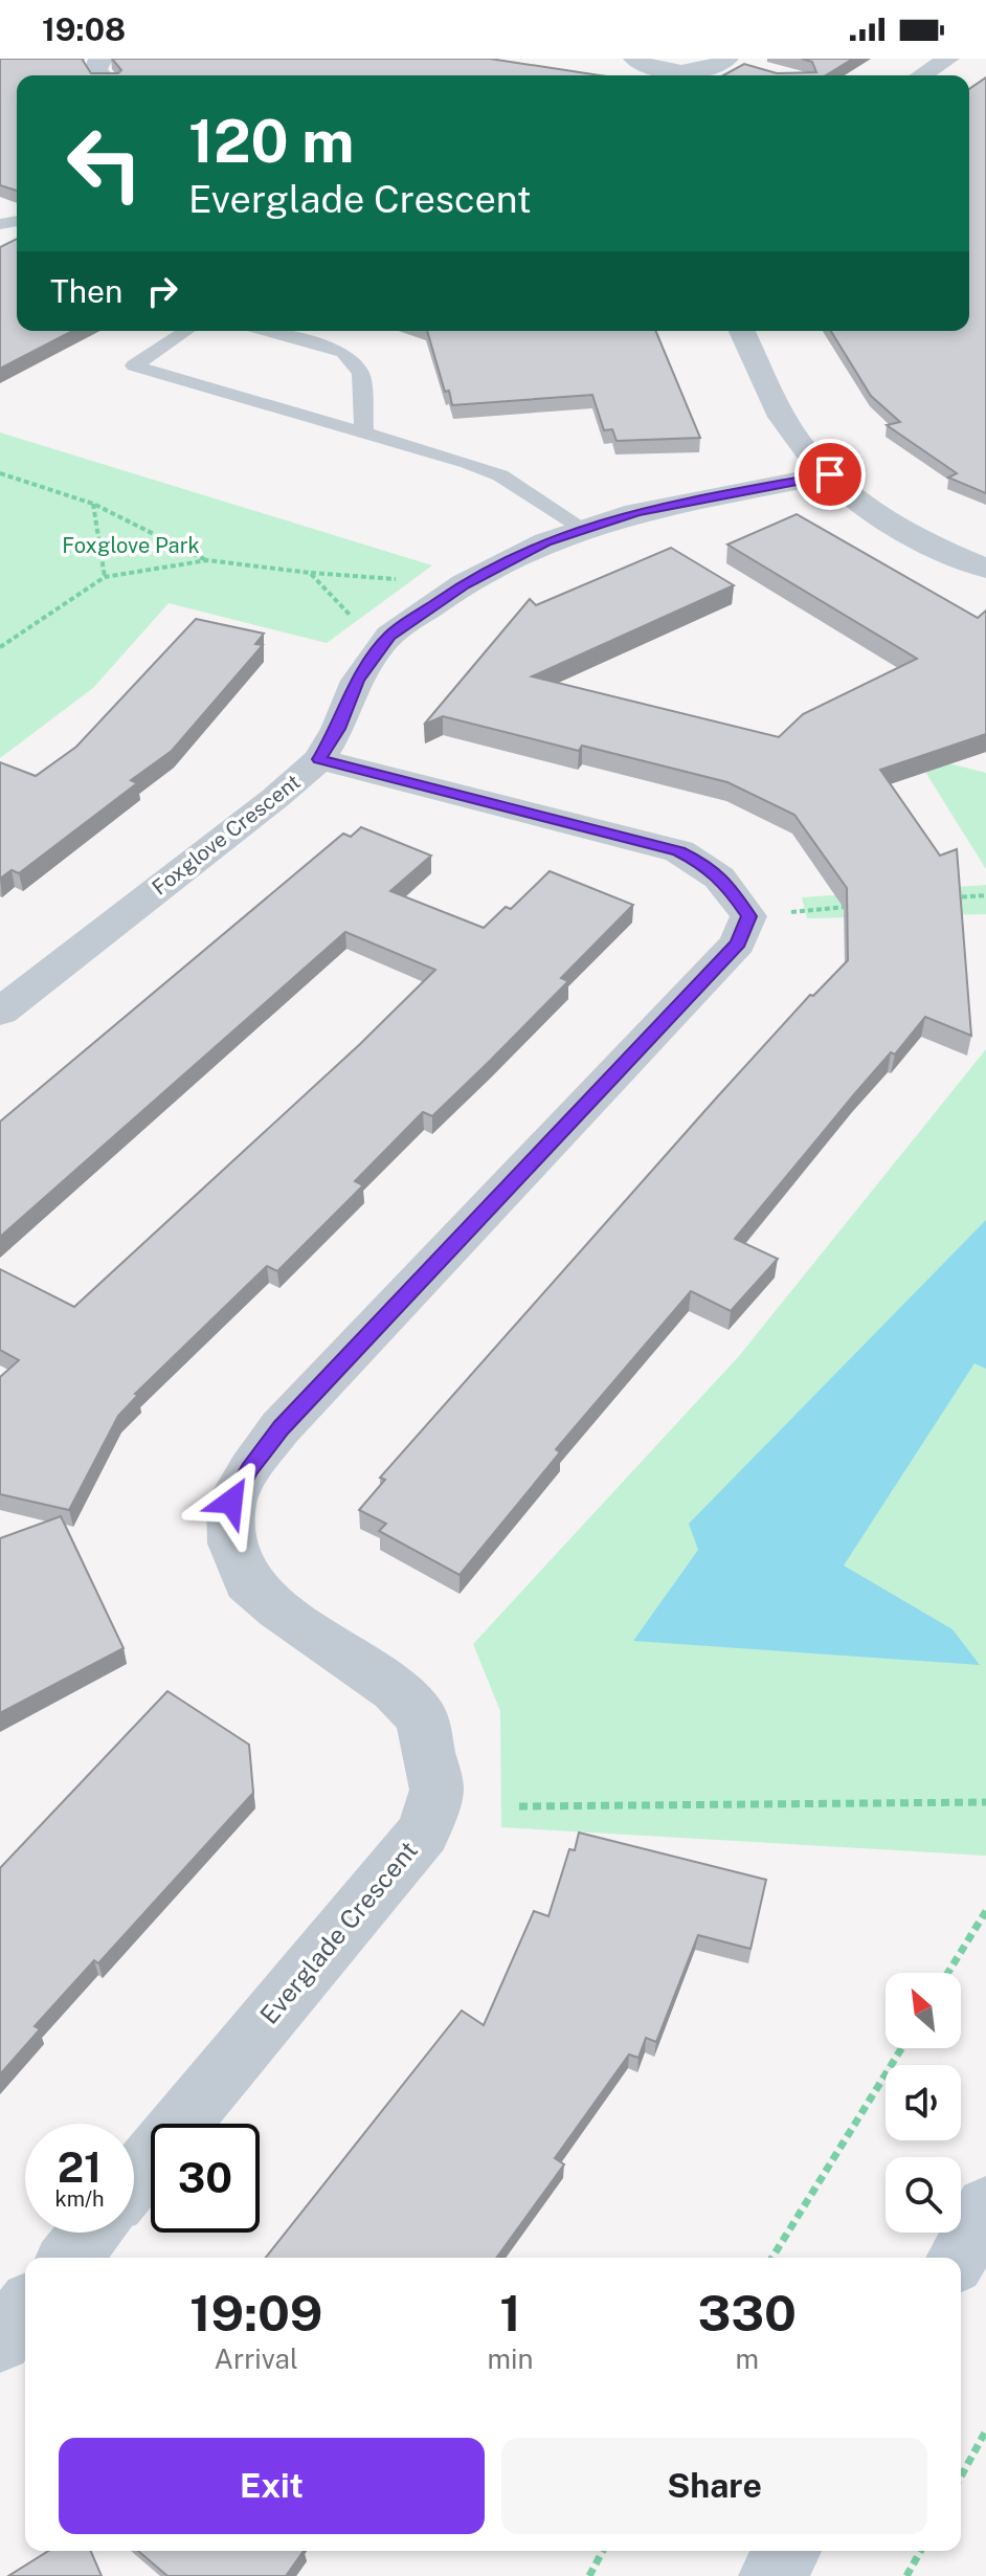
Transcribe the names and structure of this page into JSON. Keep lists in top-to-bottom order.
{
  "streets": {
    "street": ["Foxglove Crescent", "Everglade Crescent"]
  },
  "parks": ["Foxglove Park"],
  "north": "top left",
  "page": {
    "status": "19:08",
    "turn": ["120 m", "Everglade Crescent"],
    "then": "Then",
    "speed": "21 km/h",
    "limit": "30",
    "eta": [
      "19:09",
      "Arrival",
      "1",
      "min",
      "330",
      "m"
    ],
    "buttons": ["Exit", "Share"]
  }
}
